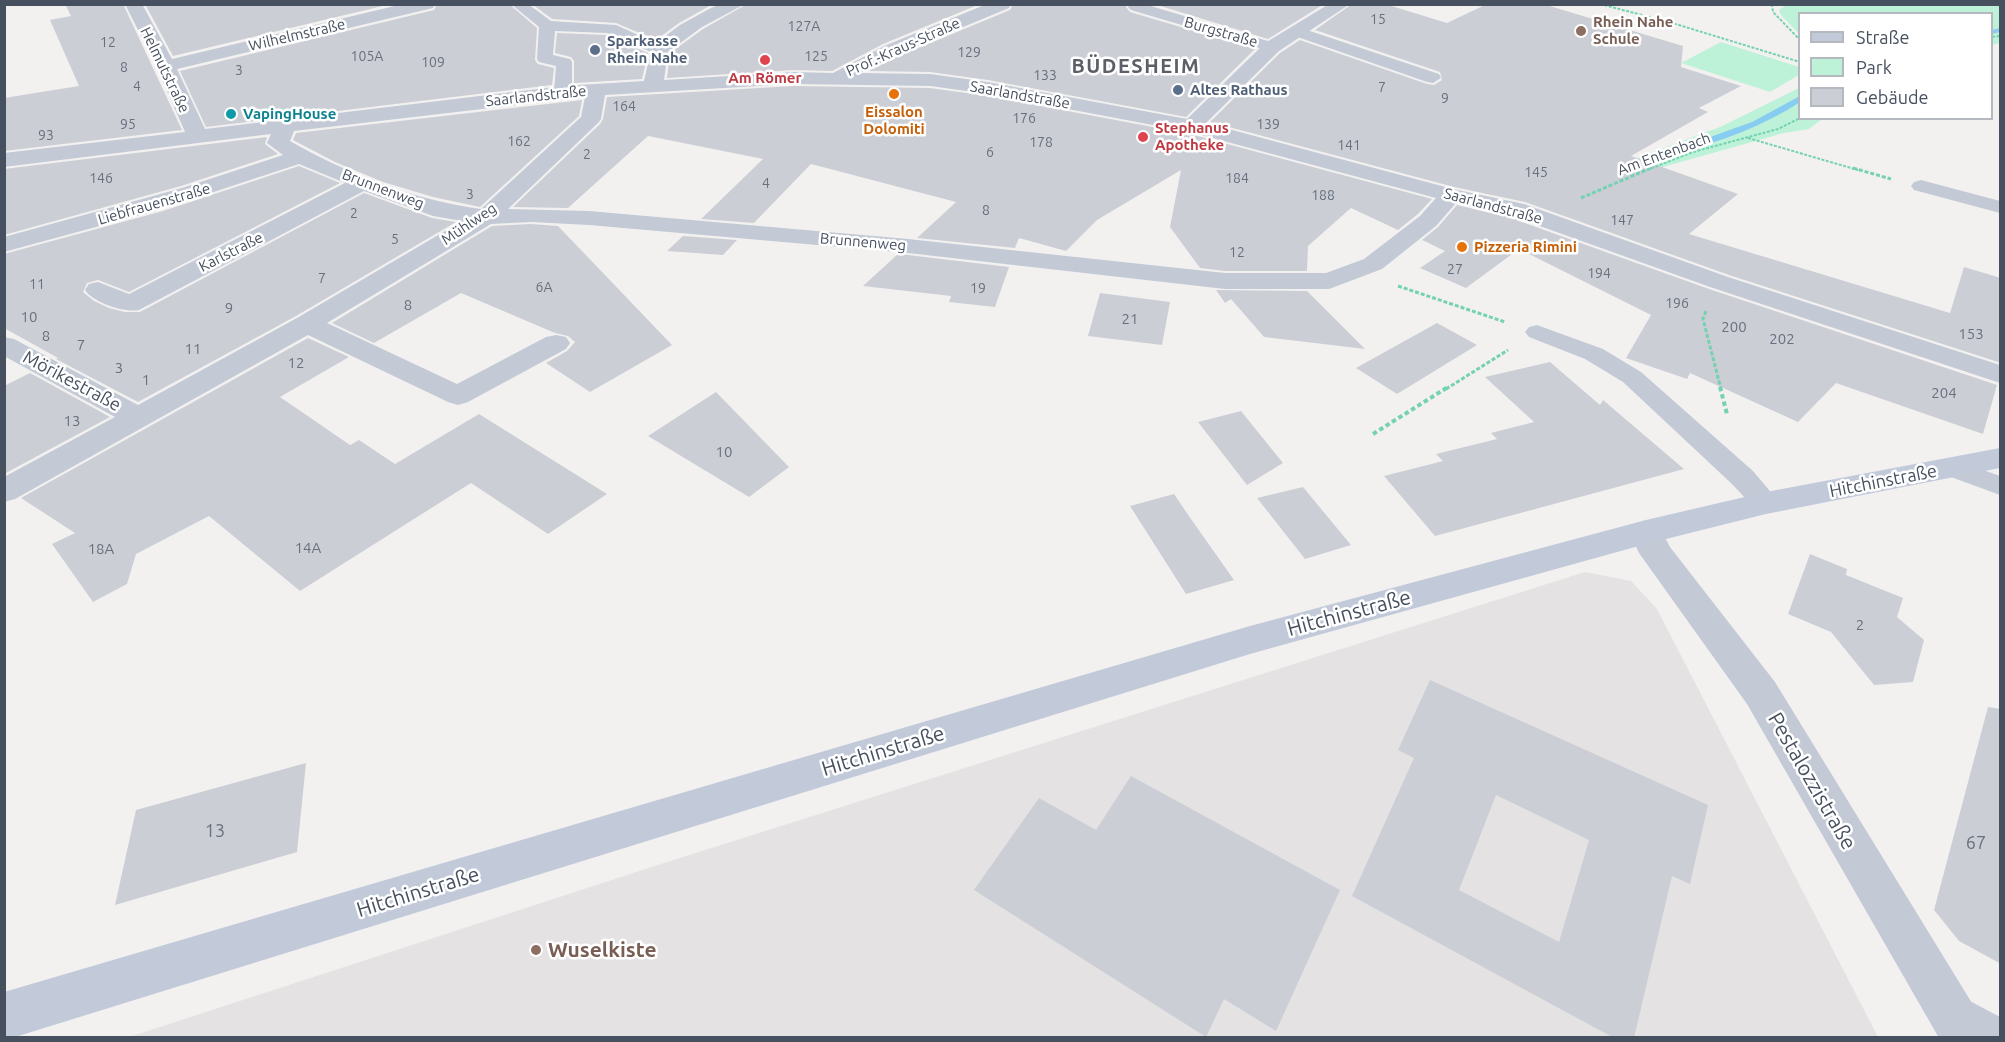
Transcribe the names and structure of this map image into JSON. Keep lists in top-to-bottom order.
{
  "streets": {
    "main road": ["Hitchinstraße"],
    "street": [
      "Burgstraße",
      "Wilhelmstraße",
      "Prof.-Kraus-Straße",
      "Helmutstraße",
      "Saarlandstraße",
      "Brunnenweg",
      "Liebfrauenstraße",
      "Mühlweg",
      "Karlstraße",
      "Mörikestraße",
      "Pestalozzistraße"
    ],
    "path": ["Am Entenbach"]
  },
  "crossings": [
    ["Burgstraße", "Saarlandstraße"],
    ["Wilhelmstraße", "Helmutstraße"],
    ["Prof.-Kraus-Straße", "Saarlandstraße"],
    ["Helmutstraße", "Saarlandstraße"],
    ["Saarlandstraße", "Am Entenbach"],
    ["Saarlandstraße", "Brunnenweg"],
    ["Saarlandstraße", "Mühlweg"],
    ["Brunnenweg", "Liebfrauenstraße"],
    ["Brunnenweg", "Mühlweg"],
    ["Brunnenweg", "Karlstraße"],
    ["Mühlweg", "Mörikestraße"],
    ["Hitchinstraße", "Pestalozzistraße"]
  ],
  "districts": ["BÜDESHEIM"],
  "places": [
    "Rhein Nahe Schule",
    "Sparkasse Rhein Nahe",
    "Am Römer",
    "Altes Rathaus",
    "Eissalon Dolomiti",
    "VapingHouse",
    "Stephanus Apotheke",
    "Pizzeria Rimini",
    "Wuselkiste"
  ],
  "house_numbers": [
    "15",
    "127A",
    "12",
    "129",
    "105A",
    "125",
    "109",
    "8",
    "3",
    "133",
    "4",
    "7",
    "9",
    "164",
    "176",
    "95",
    "139",
    "93",
    "162",
    "178",
    "141",
    "6",
    "2",
    "145",
    "146",
    "184",
    "4",
    "3",
    "188",
    "8",
    "2",
    "147",
    "5",
    "12",
    "27",
    "194",
    "7",
    "11",
    "6A",
    "19",
    "196",
    "8",
    "9",
    "10",
    "21",
    "200",
    "153",
    "8",
    "202",
    "7",
    "11",
    "12",
    "3",
    "1",
    "204",
    "13",
    "10",
    "14A",
    "18A",
    "2",
    "13",
    "67"
  ],
  "legend": ["Straße", "Park", "Gebäude"]
}
